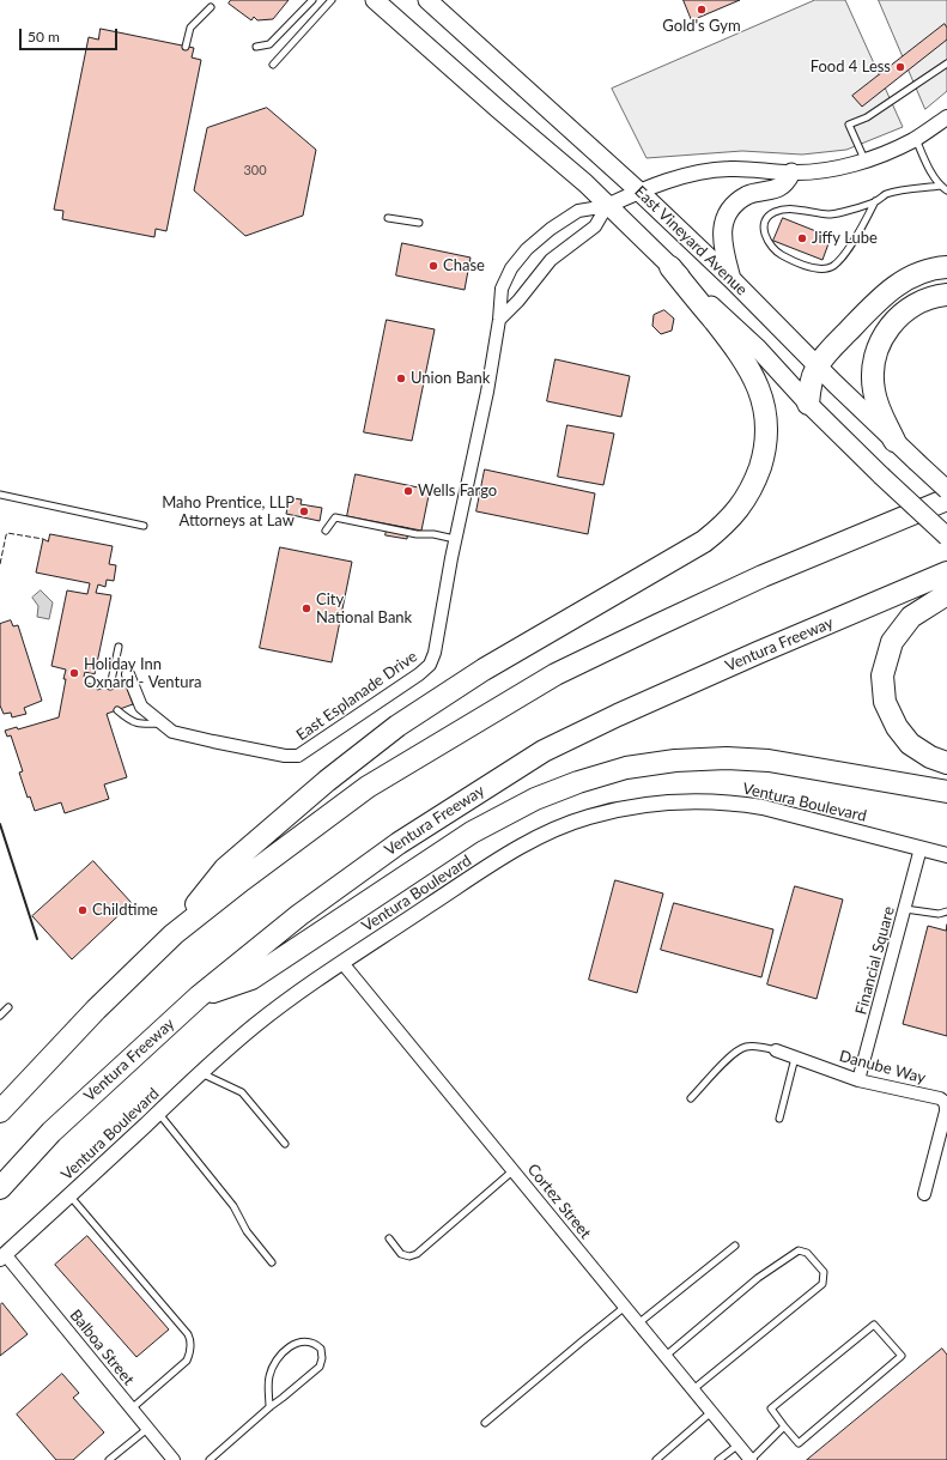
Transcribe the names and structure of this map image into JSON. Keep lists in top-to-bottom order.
{
  "streets": {
    "highway": ["Ventura Freeway"],
    "main road": ["East Vineyard Avenue"],
    "street": [
      "East Esplanade Drive",
      "Ventura Boulevard",
      "Financial Square",
      "Danube Way",
      "Cortez Street",
      "Balboa Street"
    ]
  },
  "crossings": [
    ["East Vineyard Avenue", "East Esplanade Drive"],
    ["Ventura Boulevard", "Financial Square"],
    ["Ventura Boulevard", "Cortez Street"],
    ["Ventura Boulevard", "Balboa Street"],
    ["Financial Square", "Danube Way"]
  ],
  "places": [
    "Gold's Gym",
    "Food 4 Less",
    "Jiffy Lube",
    "Chase",
    "Union Bank",
    "Wells Fargo",
    "Maho Prentice, LLP Attorneys at Law",
    "City National Bank",
    "Holiday Inn Oxnard - Ventura",
    "Childtime"
  ],
  "house_numbers": ["300"],
  "scale_bar": "50 m"
}
